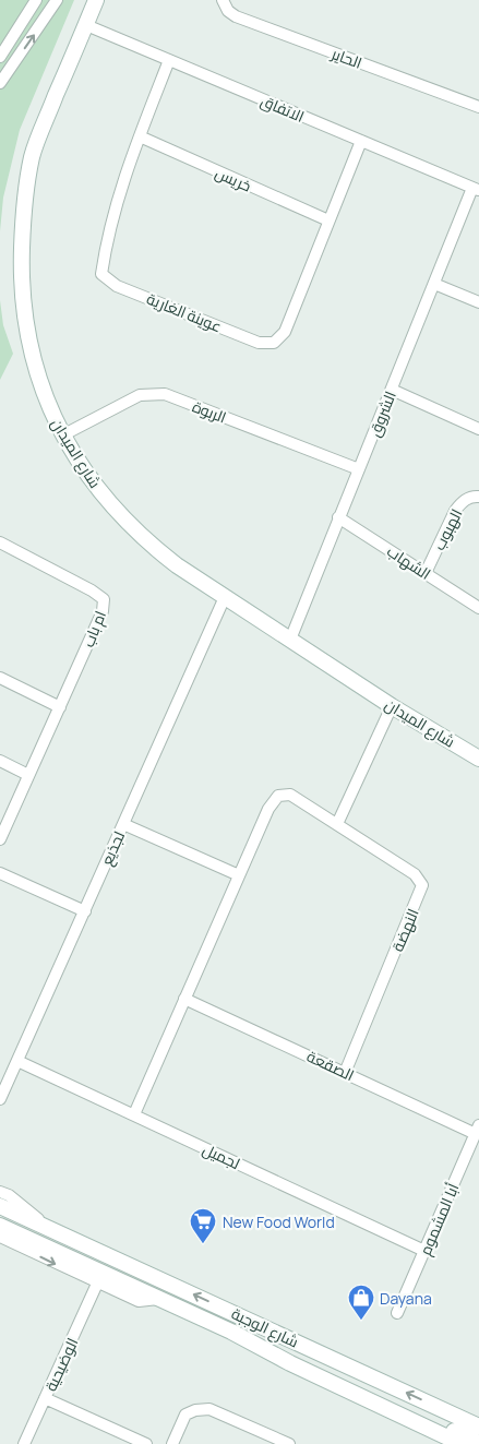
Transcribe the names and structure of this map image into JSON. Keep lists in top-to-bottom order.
{
  "streets": {
    "street": [
      "الحاير",
      "الاتفاق",
      "خريس",
      "عوينة الغارية",
      "الربوة",
      "الشروق",
      "شارع الميدان",
      "الهبوب",
      "الشهاب",
      "ام باب",
      "لجذيع",
      "النهضة",
      "الصقعة",
      "لجميل",
      "أبا المشموم",
      "شارع الوجبة",
      "الوضيحية"
    ]
  },
  "crossings": [
    ["الاتفاق", "عوينة الغارية"],
    ["الاتفاق", "الشروق"],
    ["الاتفاق", "شارع الميدان"],
    ["خريس", "عوينة الغارية"],
    ["الربوة", "الشروق"],
    ["الربوة", "شارع الميدان"],
    ["الشروق", "شارع الميدان"],
    ["الشروق", "الشهاب"],
    ["شارع الميدان", "لجذيع"],
    ["الهبوب", "الشهاب"],
    ["لجذيع", "لجميل"],
    ["النهضة", "الصقعة"],
    ["النهضة", "لجميل"],
    ["الصقعة", "أبا المشموم"],
    ["لجميل", "أبا المشموم"],
    ["شارع الوجبة", "الوضيحية"]
  ],
  "places": {
    "supermarket": ["New Food World"],
    "shop": ["Dayana"]
  }
}
